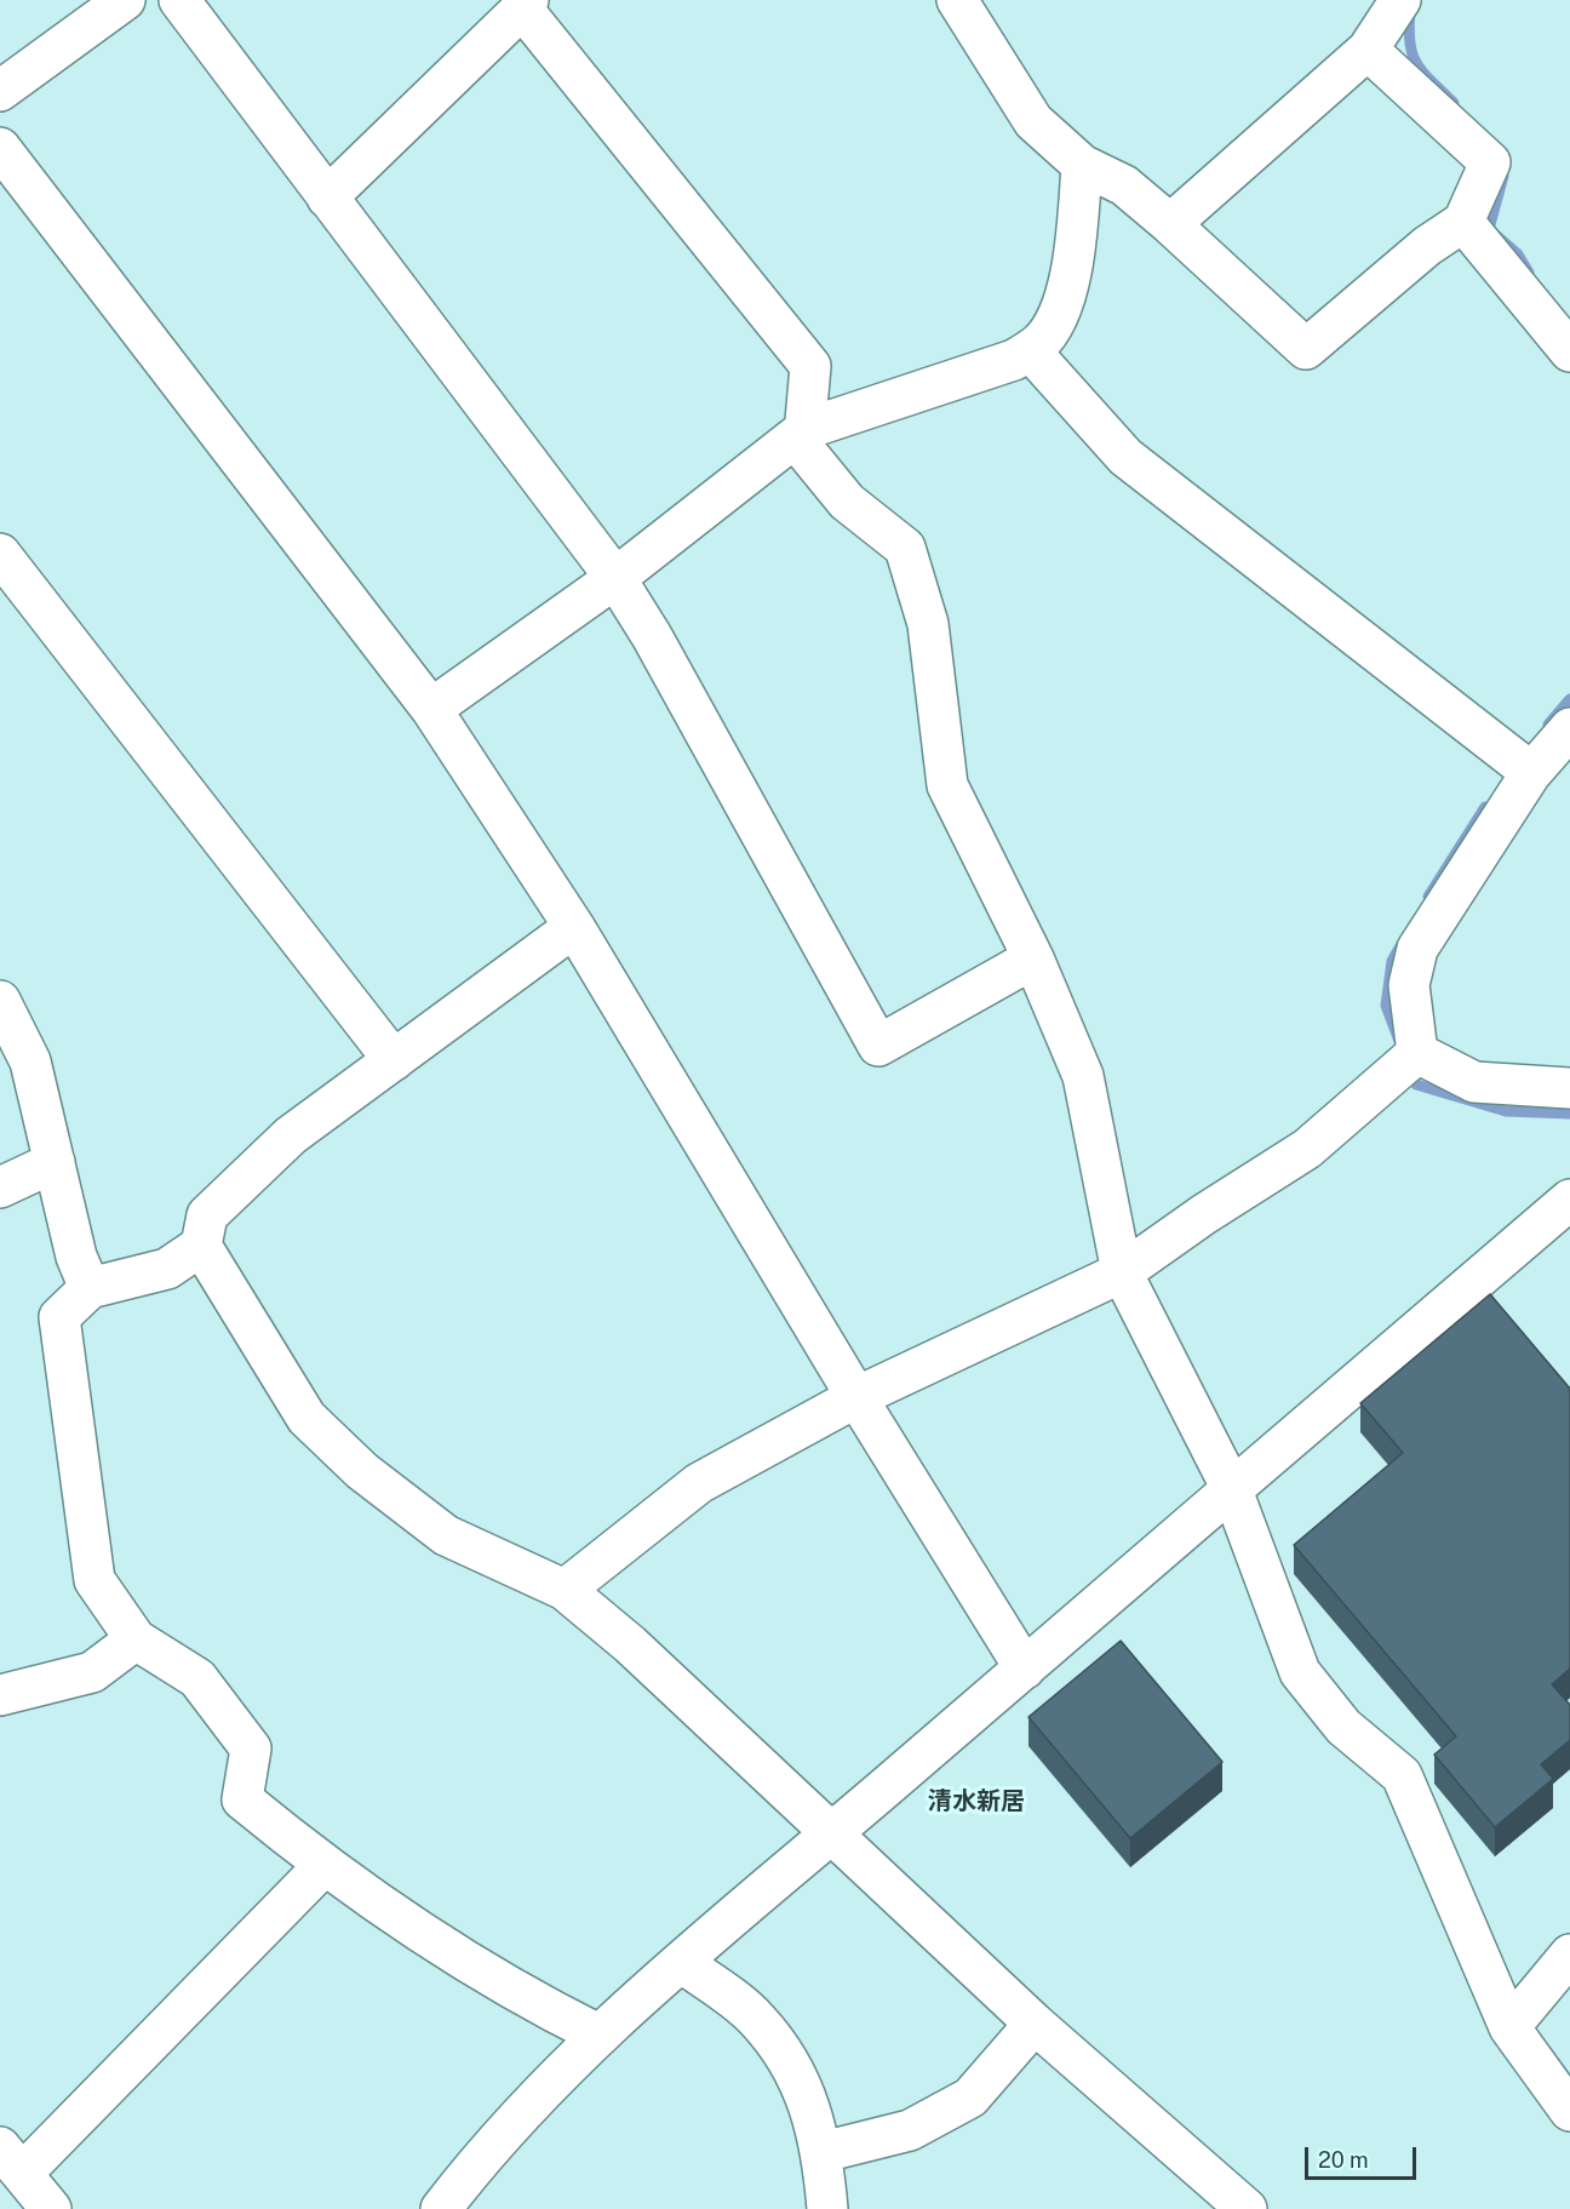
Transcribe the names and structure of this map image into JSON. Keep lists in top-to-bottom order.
{
  "districts": ["清水新居"],
  "scale_bar": "20 m"
}
